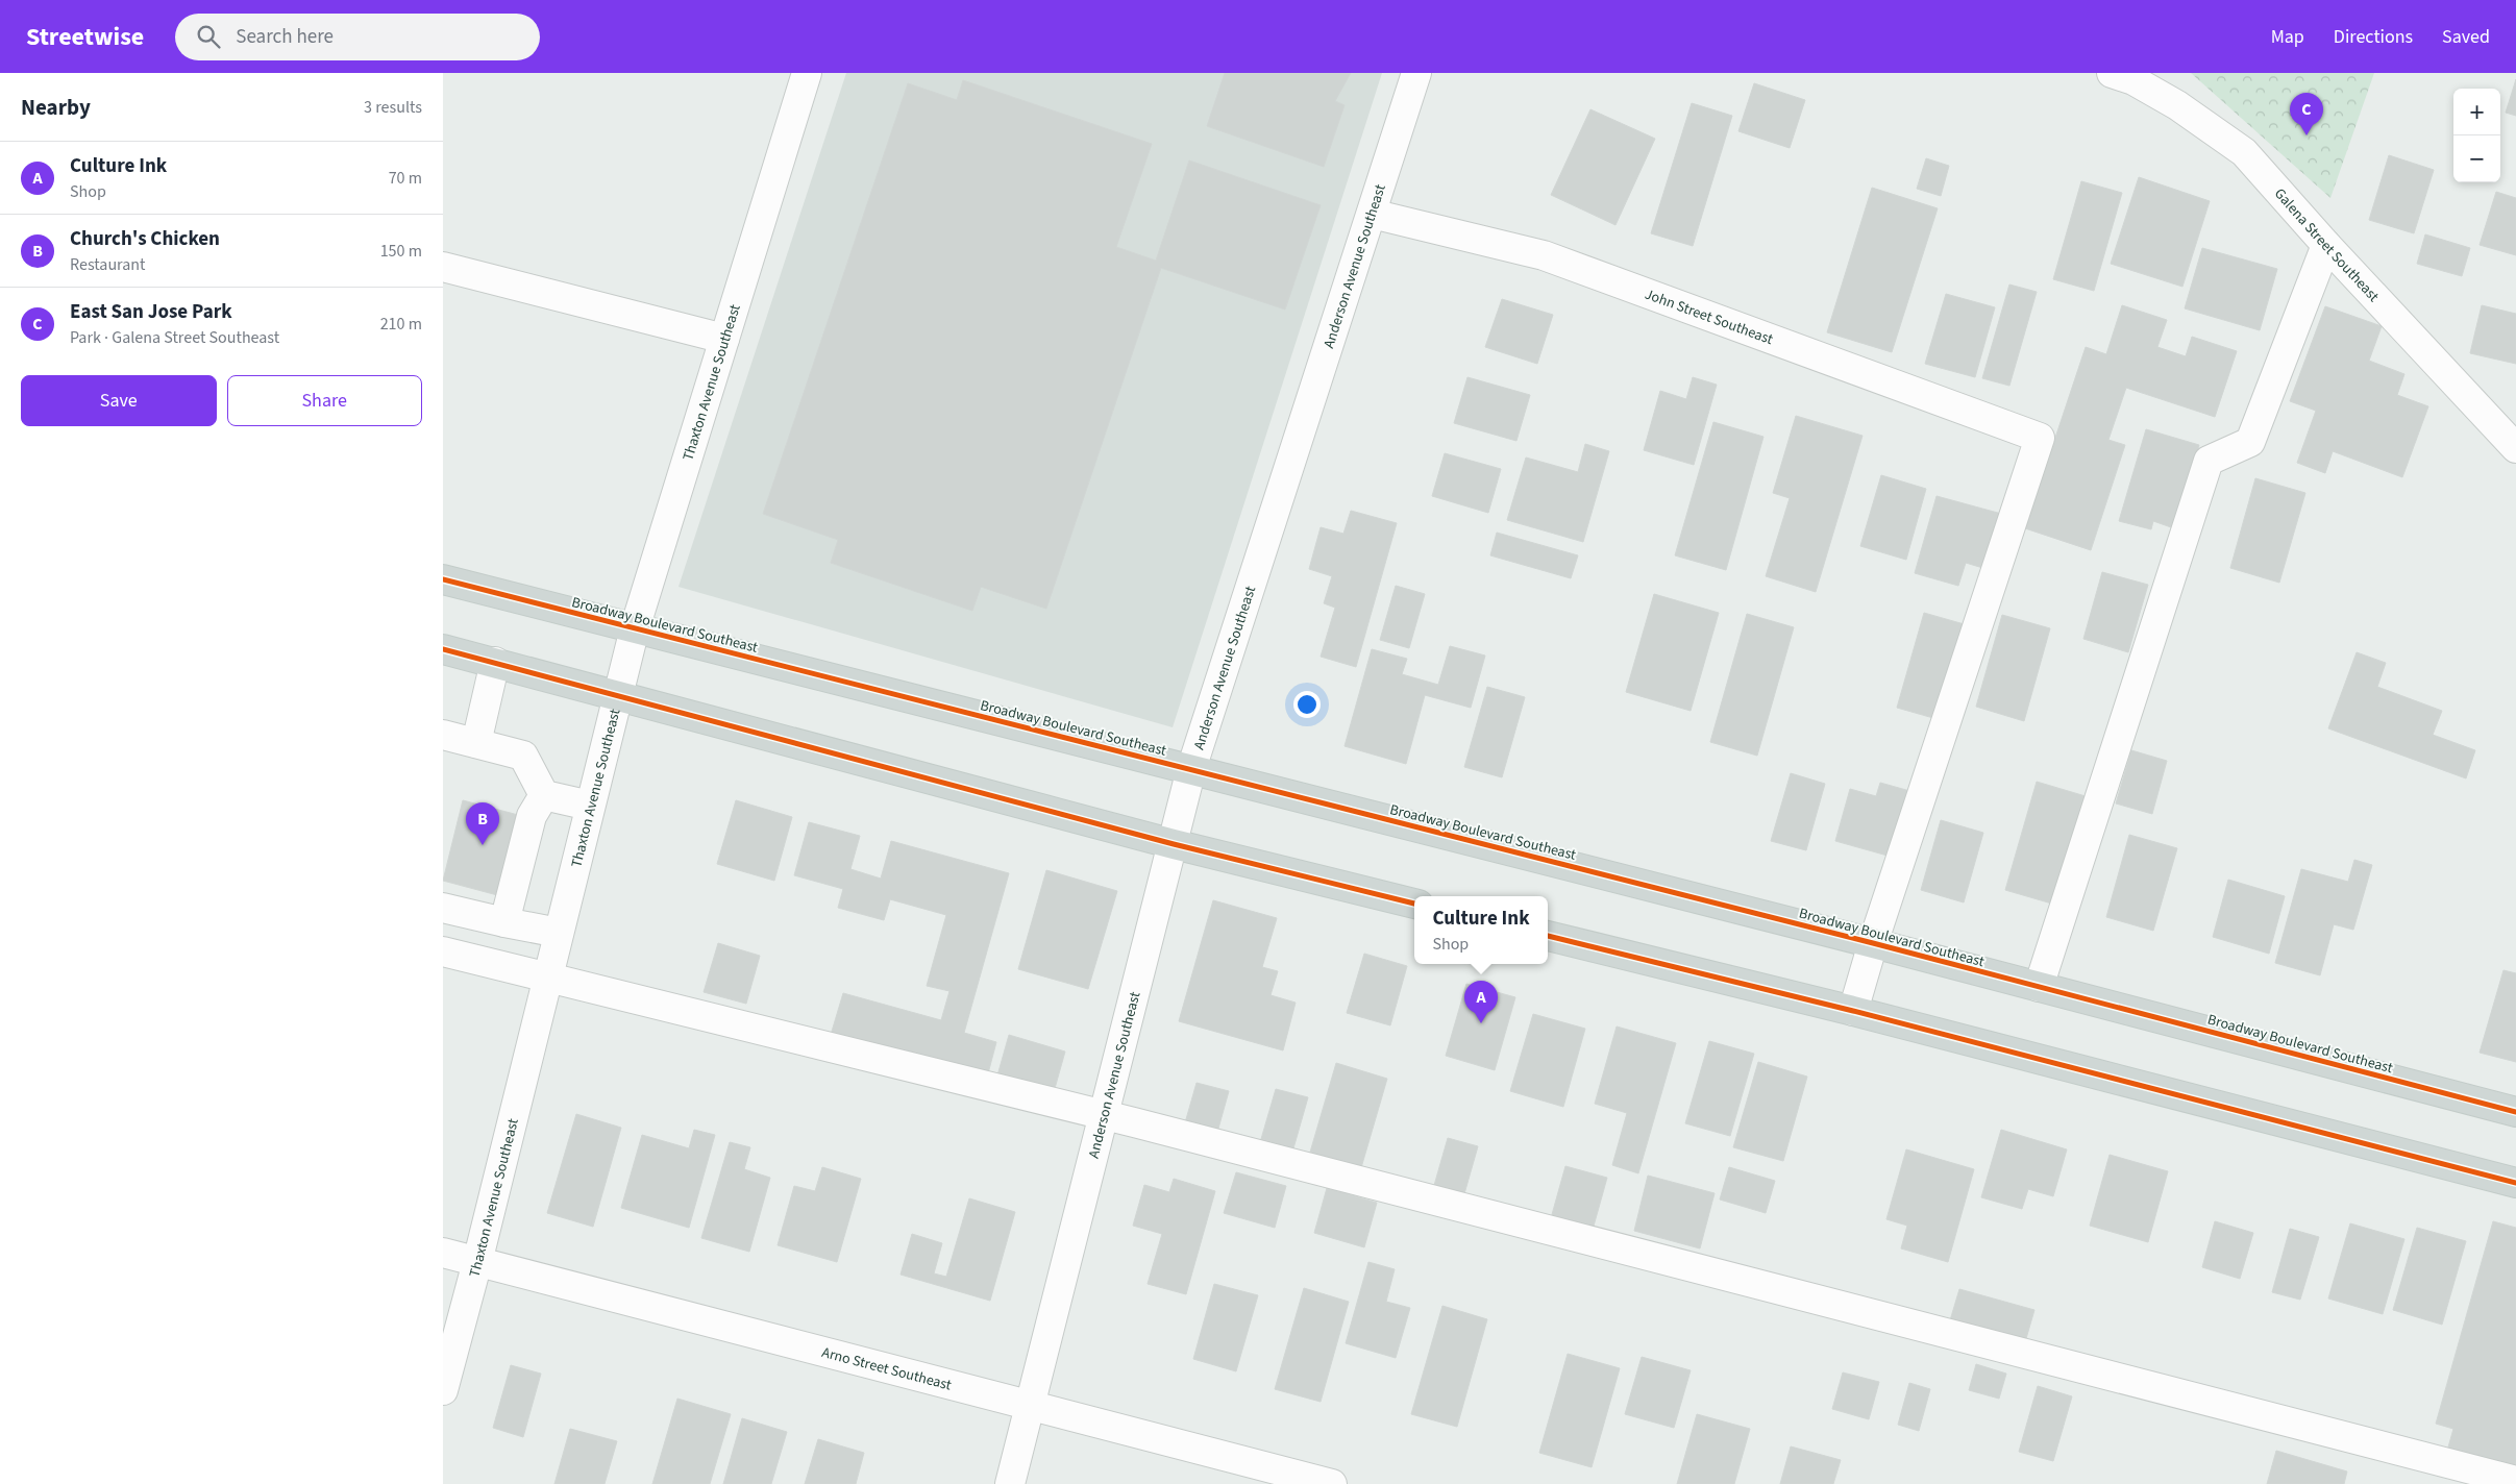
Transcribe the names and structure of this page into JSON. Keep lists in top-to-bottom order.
{
  "streets": {
    "main road": ["Broadway Boulevard Southeast"],
    "street": [
      "Galena Street Southeast",
      "Anderson Avenue Southeast",
      "John Street Southeast",
      "Thaxton Avenue Southeast",
      "Arno Street Southeast"
    ]
  },
  "crossings": [
    ["Anderson Avenue Southeast", "John Street Southeast"],
    ["Anderson Avenue Southeast", "Broadway Boulevard Southeast"],
    ["Anderson Avenue Southeast", "Arno Street Southeast"],
    ["John Street Southeast", "Broadway Boulevard Southeast"],
    ["Thaxton Avenue Southeast", "Broadway Boulevard Southeast"],
    ["Thaxton Avenue Southeast", "Arno Street Southeast"]
  ],
  "page": {
    "header": "Streetwise",
    "search": "Search here",
    "nav": ["Map", "Directions", "Saved"],
    "heading": ["Nearby", "3 results"],
    "map_buttons": ["+", "−"],
    "pins": ["C", "B", "A"],
    "list": [
      {
        "mark": "A",
        "name": "Culture Ink",
        "note": "Shop",
        "value": "70 m"
      },
      {
        "mark": "B",
        "name": "Church's Chicken",
        "note": "Restaurant",
        "value": "150 m"
      },
      {
        "mark": "C",
        "name": "East San Jose Park",
        "note": "Park · Galena Street Southeast",
        "value": "210 m"
      }
    ],
    "buttons": ["Save", "Share"],
    "popup": ["Culture Ink", "Shop"]
  }
}
